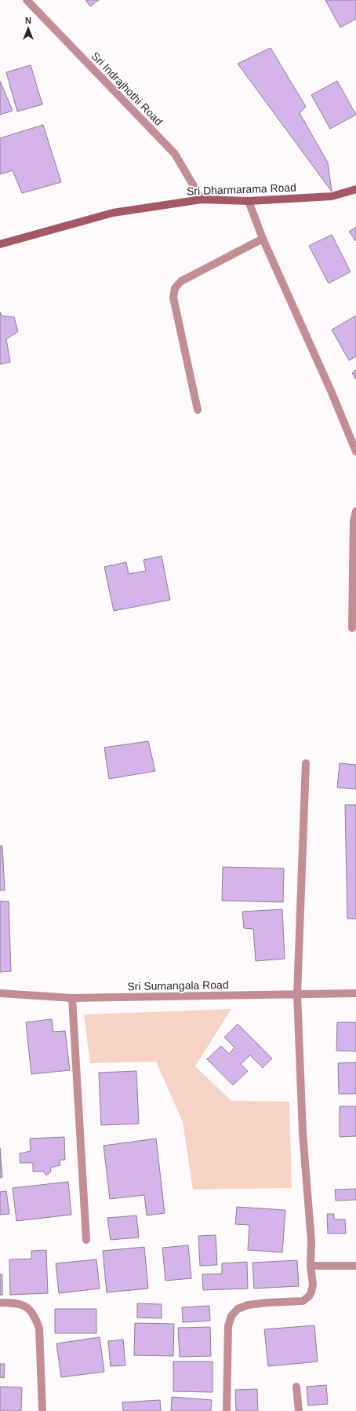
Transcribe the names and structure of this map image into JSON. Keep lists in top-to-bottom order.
{
  "streets": {
    "street": ["Sri Indrajhothi Road", "Sri Dharmarama Road", "Sri Sumangala Road"]
  },
  "crossings": [
    ["Sri Indrajhothi Road", "Sri Dharmarama Road"]
  ],
  "north": "top"
}
